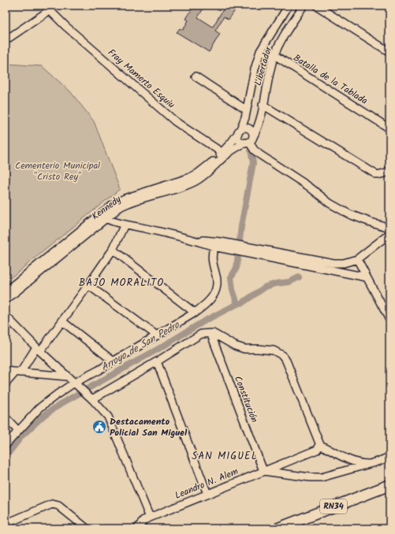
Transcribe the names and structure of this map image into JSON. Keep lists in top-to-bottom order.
{
  "streets": {
    "highway": ["RN34"],
    "street": [
      "Libertador",
      "Fray Mamerto Esquiu",
      "Batalla de la Tablada",
      "Kennedy",
      "Constitución",
      "Leandro N. Alem"
    ]
  },
  "crossings": [
    ["Libertador", "Batalla de la Tablada"],
    ["Libertador", "Kennedy"],
    ["Fray Mamerto Esquiu", "Kennedy"],
    ["Constitución", "Leandro N. Alem"]
  ],
  "districts": ["BAJO MORALITO", "SAN MIGUEL"],
  "water": ["Arroyo de San Pedro"],
  "parks": ["Cementerio Municipal \"Cristo Rey\""],
  "places": {
    "public building": ["Destacamento Policial San Miguel"]
  }
}
